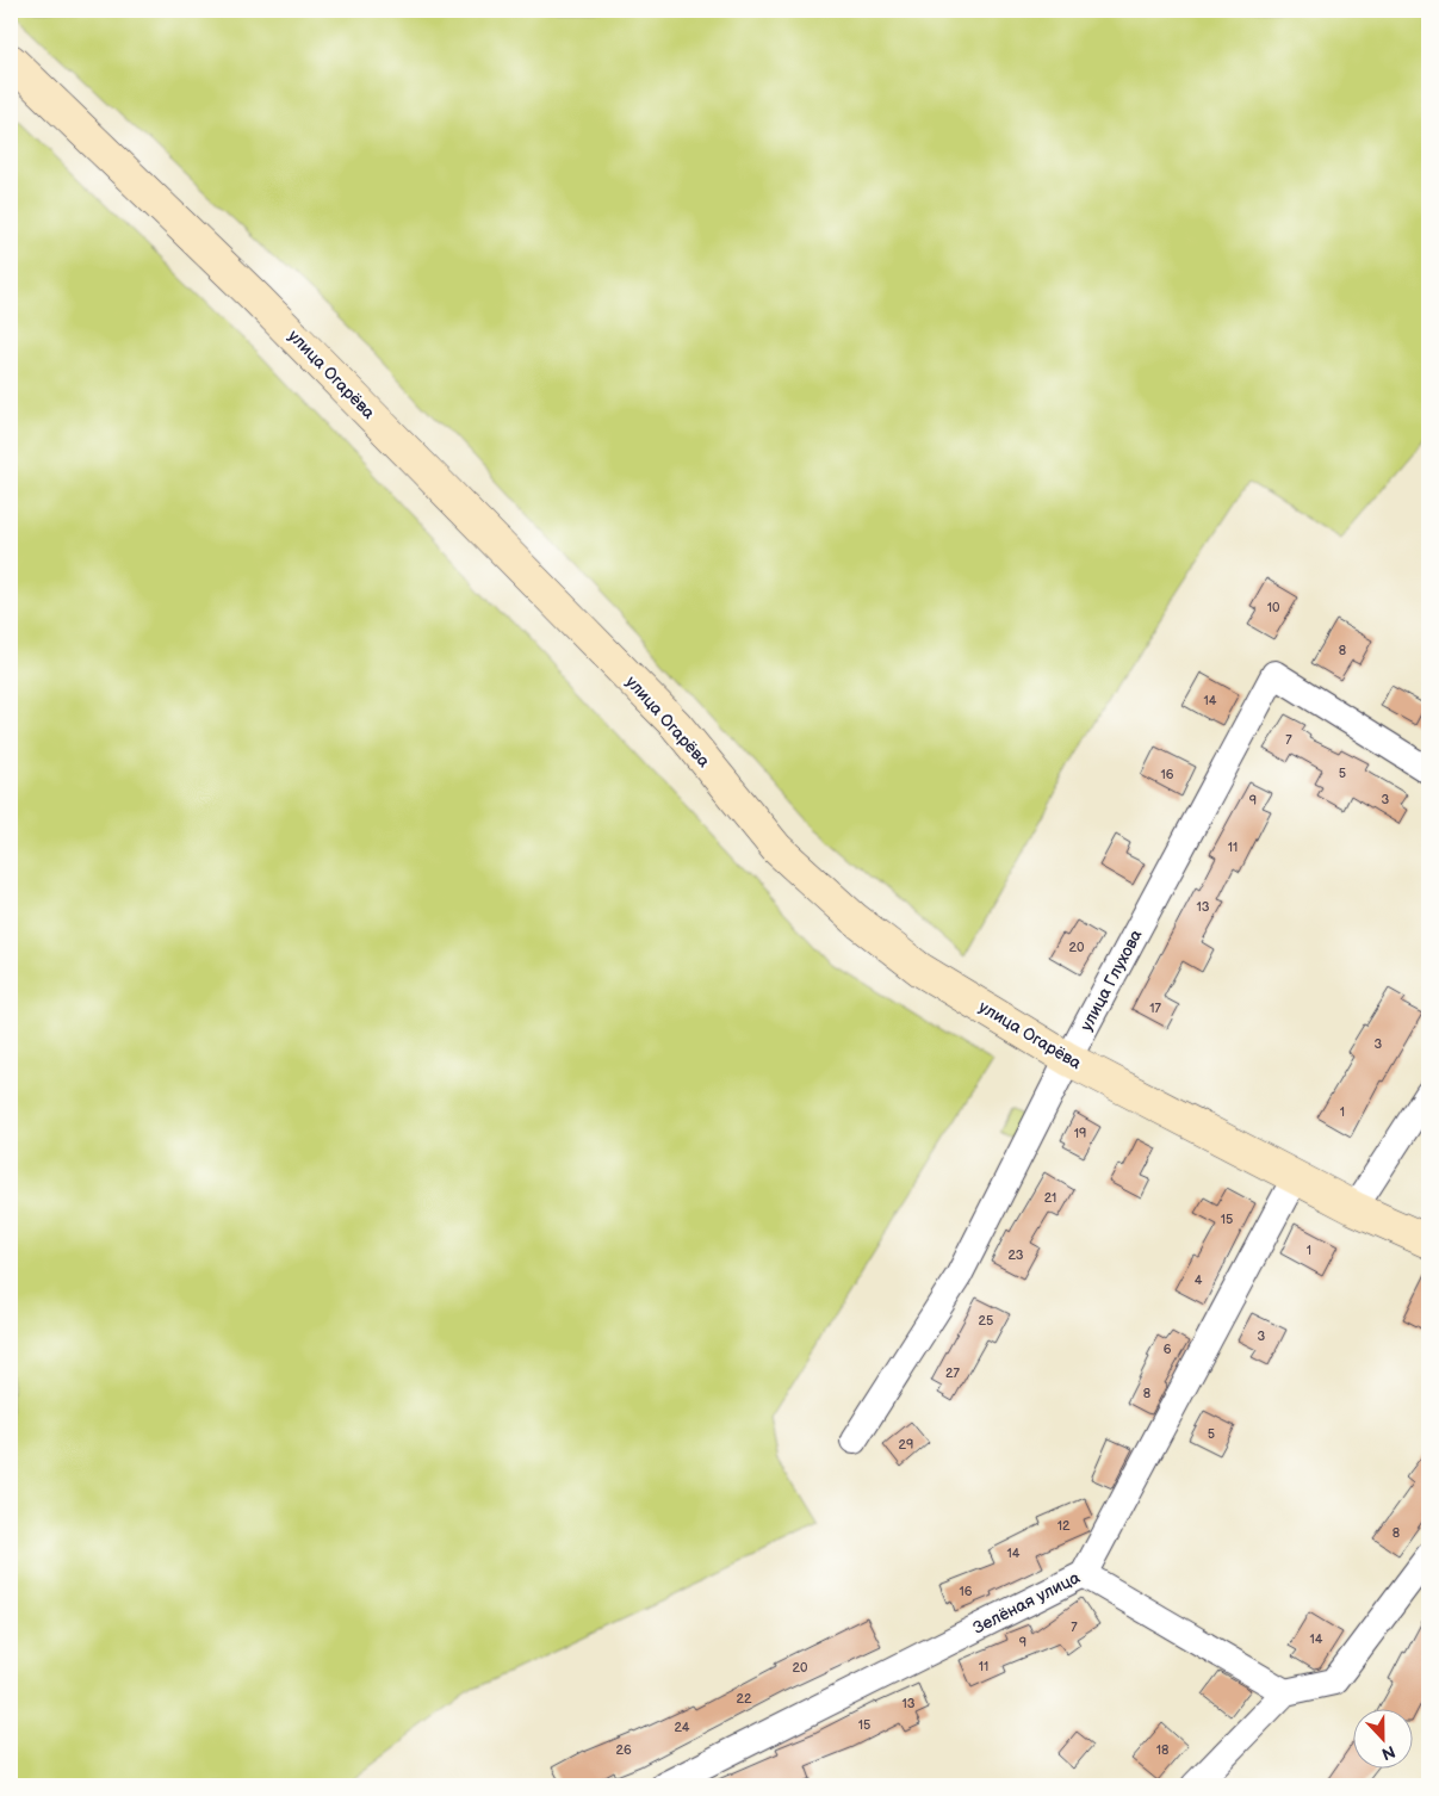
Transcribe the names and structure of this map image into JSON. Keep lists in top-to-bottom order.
{
  "streets": {
    "main road": ["улица Огарёва"],
    "street": ["улица Глухова", "Зелёная улица"]
  },
  "crossings": [
    ["улица Огарёва", "улица Глухова"],
    ["улица Огарёва", "Зелёная улица"]
  ],
  "house_numbers": [
    "10",
    "8",
    "14",
    "7",
    "5",
    "16",
    "3",
    "9",
    "11",
    "13",
    "20",
    "17",
    "3",
    "1",
    "19",
    "21",
    "15",
    "1",
    "23",
    "4",
    "25",
    "3",
    "6",
    "27",
    "8",
    "5",
    "29",
    "12",
    "8",
    "14",
    "16",
    "7",
    "14",
    "9",
    "11",
    "20",
    "22",
    "13",
    "15",
    "24",
    "26",
    "18"
  ],
  "north": "bottom"
}
